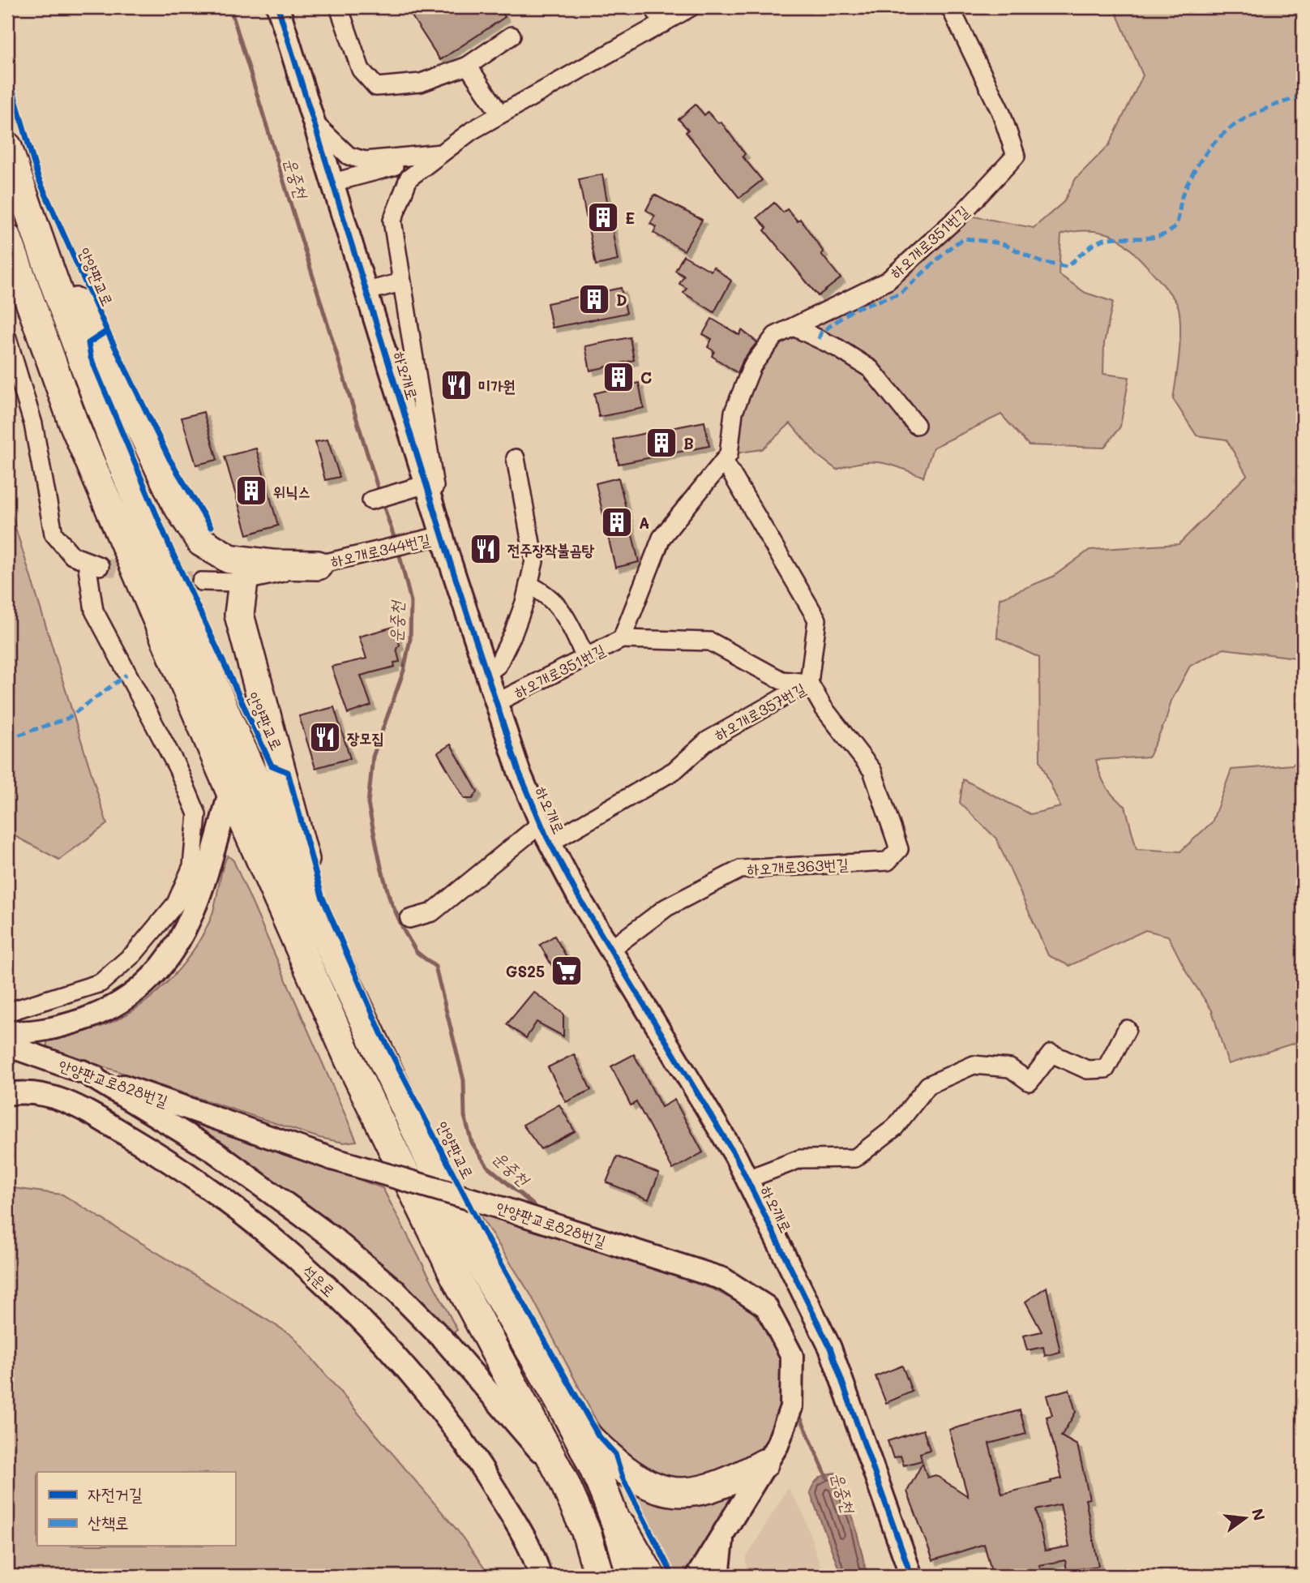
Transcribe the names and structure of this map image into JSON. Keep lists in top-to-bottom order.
{
  "streets": {
    "main road": ["안양판교로"],
    "street": [
      "하오개로351번길",
      "하오개로",
      "하오개로344번길",
      "하오개로357번길",
      "하오개로363번길",
      "안양판교로828번길",
      "석운로"
    ]
  },
  "crossings": [
    ["하오개로351번길", "하오개로"],
    ["하오개로351번길", "하오개로357번길"],
    ["하오개로", "하오개로344번길"],
    ["하오개로", "하오개로357번길"],
    ["하오개로", "하오개로363번길"],
    ["하오개로357번길", "하오개로363번길"]
  ],
  "water": ["운중천"],
  "places": {
    "building": [
      "E",
      "D",
      "C",
      "B",
      "위닉스",
      "A"
    ],
    "restaurant": ["미가원", "전주장작불곰탕", "장모집"],
    "supermarket": ["GS25"]
  },
  "legend": ["자전거길", "산책로"],
  "north": "right"
}
